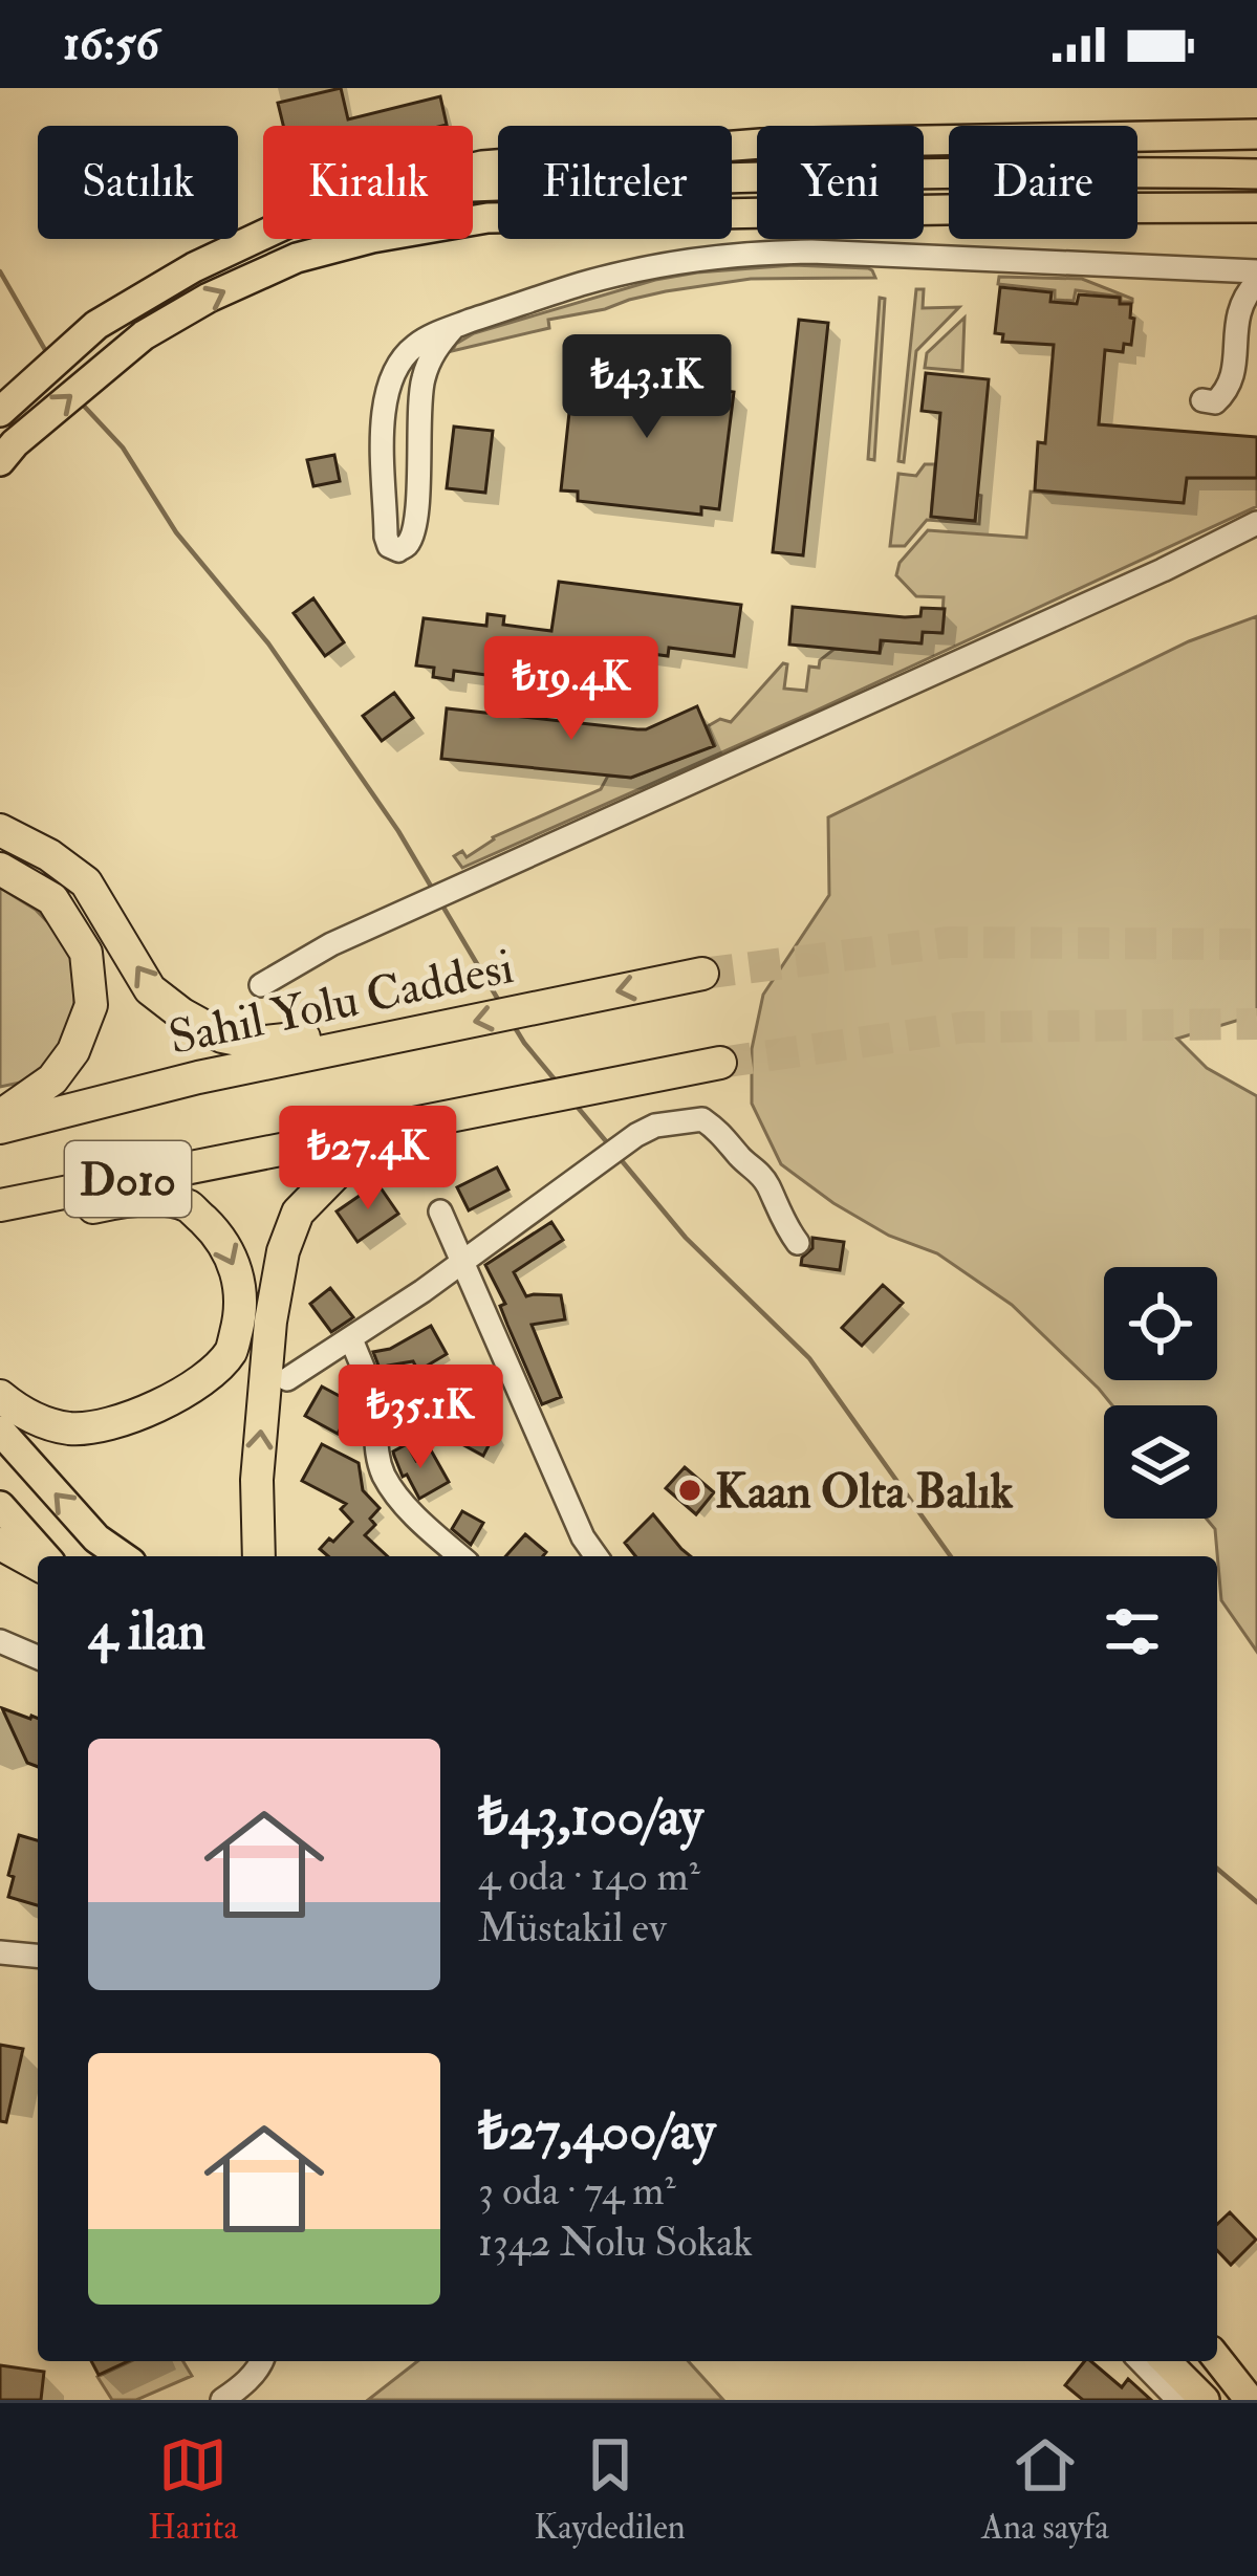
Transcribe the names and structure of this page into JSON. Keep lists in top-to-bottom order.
{
  "streets": {
    "highway": ["Sahil Yolu Caddesi", "D010"]
  },
  "places": ["Kaan Olta Balık"],
  "page": {
    "status": "16:56",
    "chip": [
      "Satılık",
      "Kiralık",
      "Filtreler",
      "Yeni",
      "Daire"
    ],
    "price": [
      "₺43.1K",
      "₺19.4K",
      "₺27.4K",
      "₺35.1K"
    ],
    "heading": "4 ilan",
    "list": [
      {
        "name": "₺43,100/ay",
        "note": "4 oda · 140 m² · Müstakil ev"
      },
      {
        "name": "₺27,400/ay",
        "note": "3 oda · 74 m² · 1342 Nolu Sokak"
      }
    ],
    "tabs": ["Harita", "Kaydedilen", "Ana sayfa"]
  }
}
